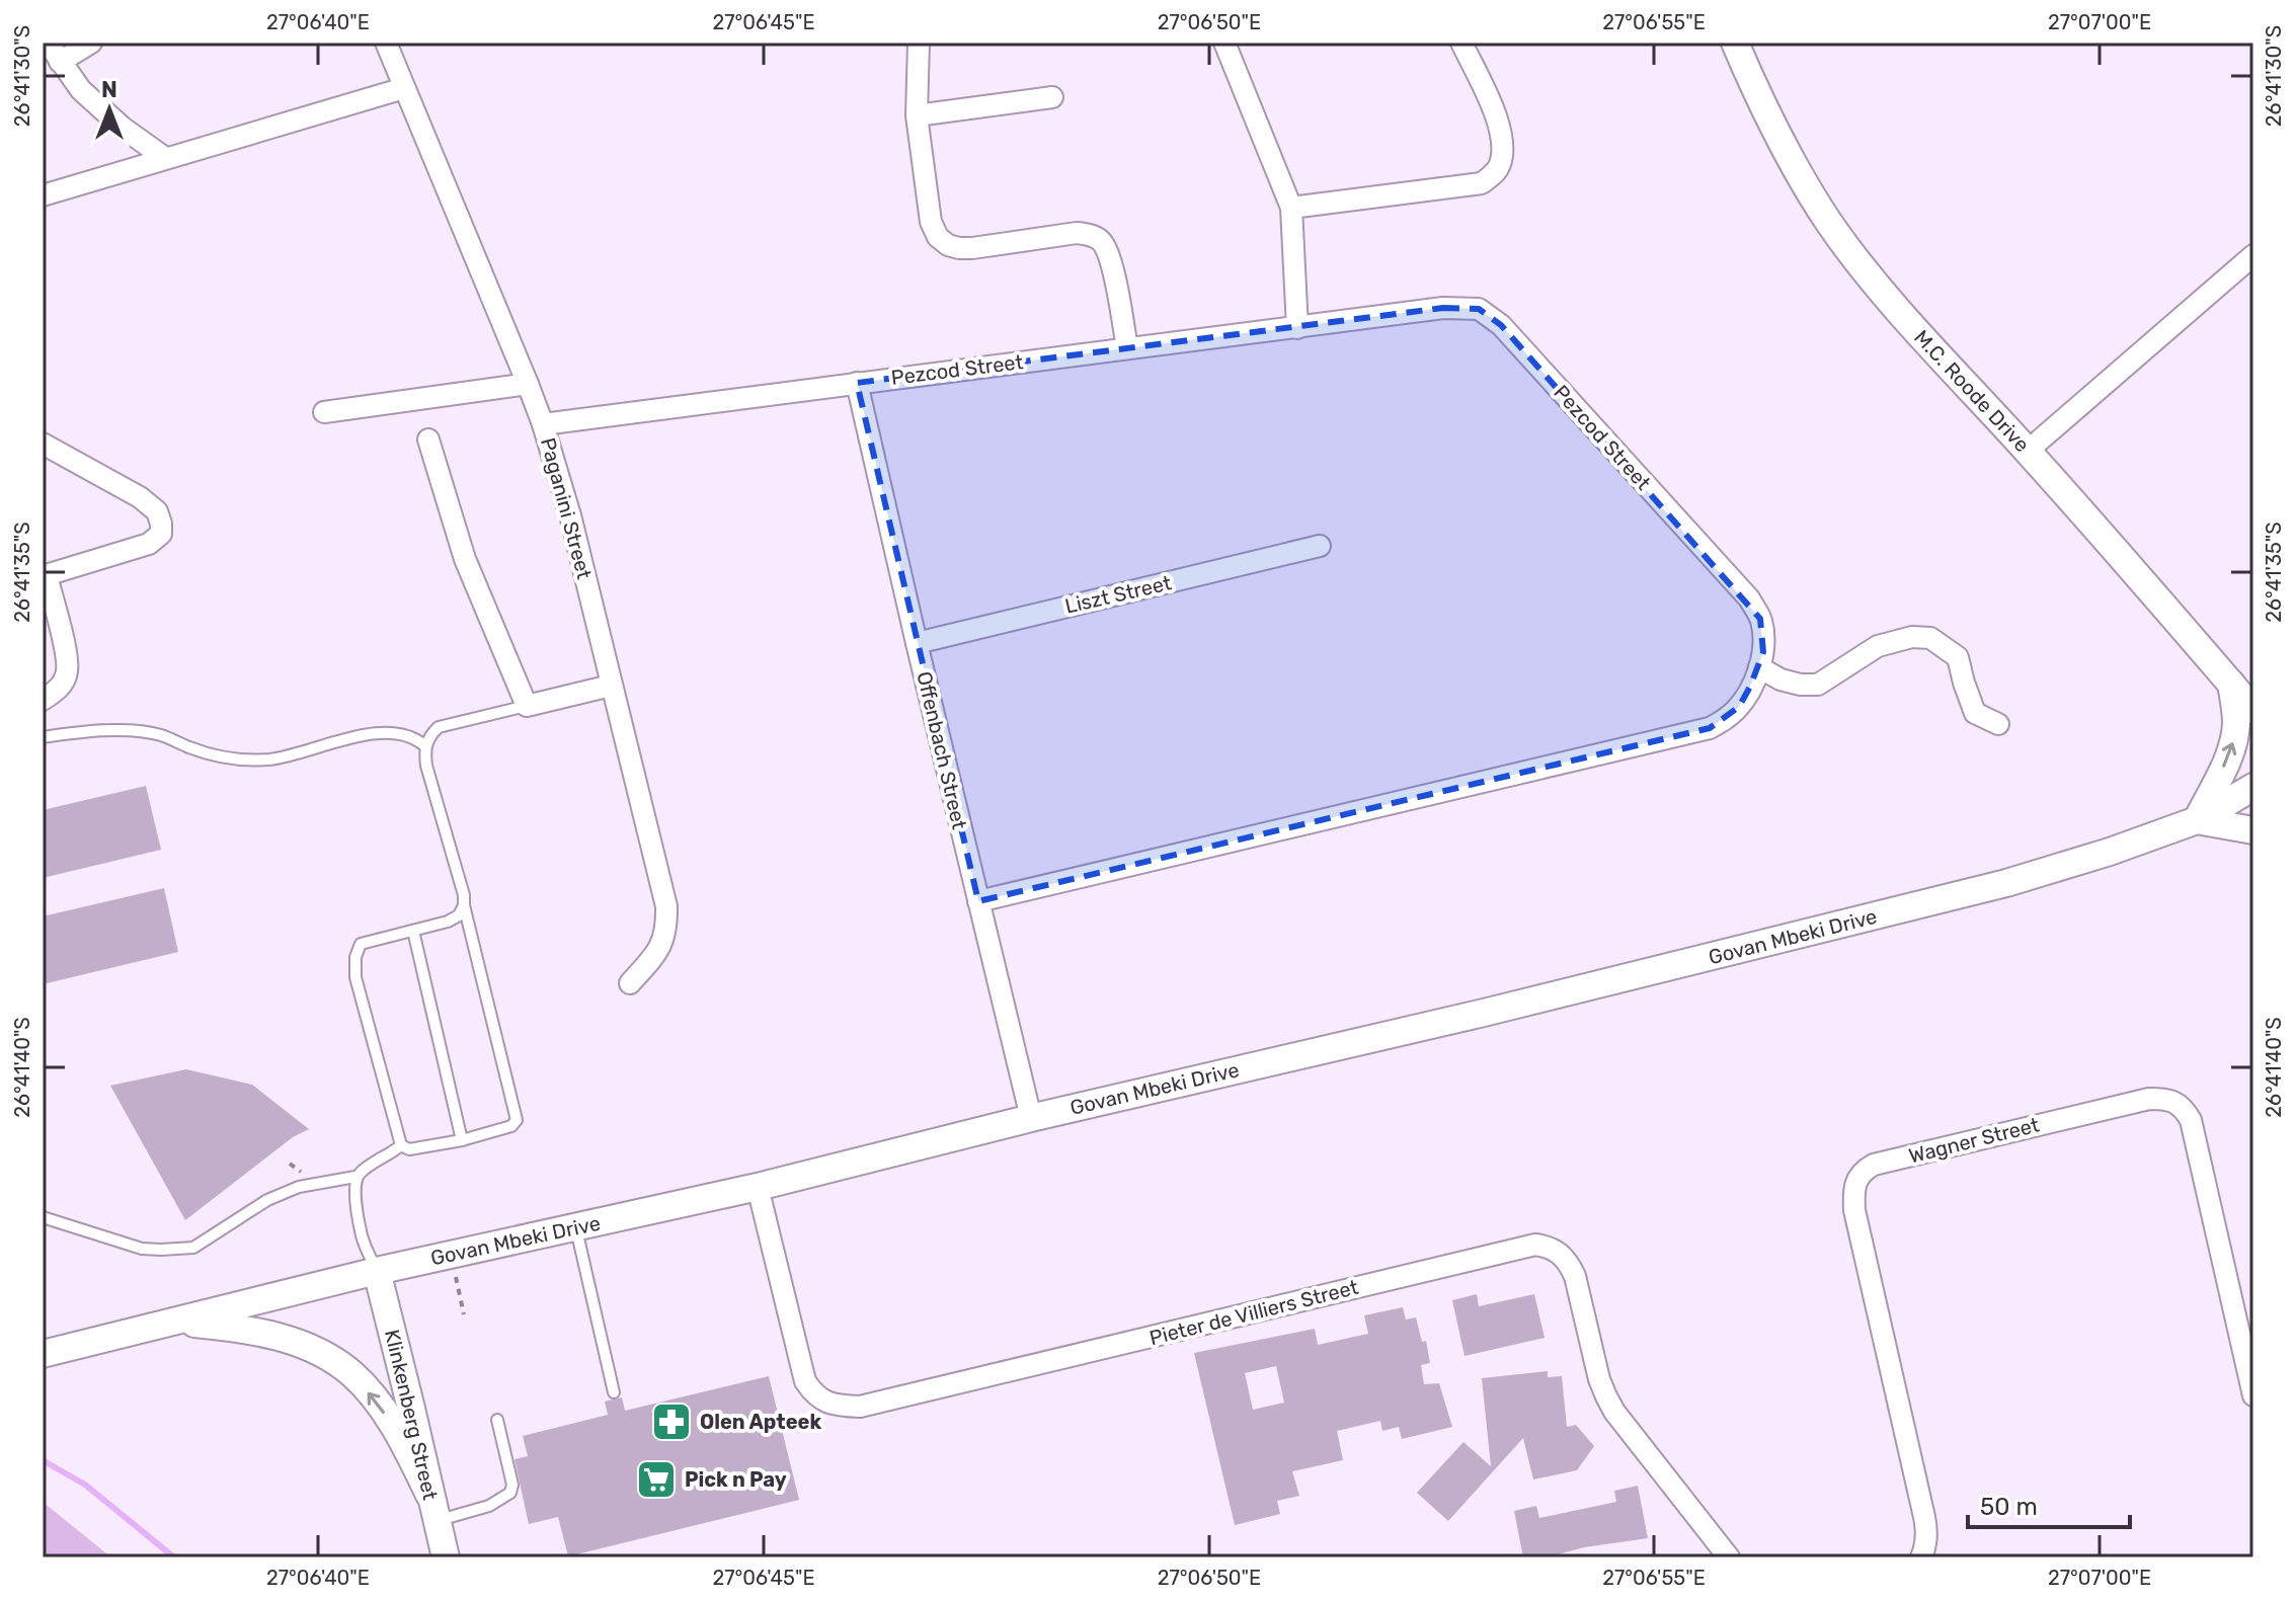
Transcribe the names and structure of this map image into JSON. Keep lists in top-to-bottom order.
{
  "streets": {
    "street": [
      "Pezcod Street",
      "M.C. Roode Drive",
      "Paganini Street",
      "Liszt Street",
      "Offenbach Street",
      "Govan Mbeki Drive",
      "Wagner Street",
      "Pieter de Villiers Street",
      "Klinkenberg Street"
    ]
  },
  "crossings": [
    ["Pezcod Street", "Paganini Street"],
    ["Pezcod Street", "Offenbach Street"],
    ["Liszt Street", "Offenbach Street"],
    ["Offenbach Street", "Govan Mbeki Drive"],
    ["Govan Mbeki Drive", "Pieter de Villiers Street"],
    ["Govan Mbeki Drive", "Klinkenberg Street"]
  ],
  "places": {
    "pharmacy": ["Olen Apteek"],
    "supermarket": ["Pick n Pay"]
  },
  "scale_bar": "50 m",
  "north": "top",
  "coordinates": [
    "27°06'40\"E",
    "27°06'45\"E",
    "27°06'50\"E",
    "27°06'55\"E",
    "27°07'00\"E",
    "26°41'30\"S",
    "26°41'35\"S",
    "26°41'40\"S"
  ]
}
